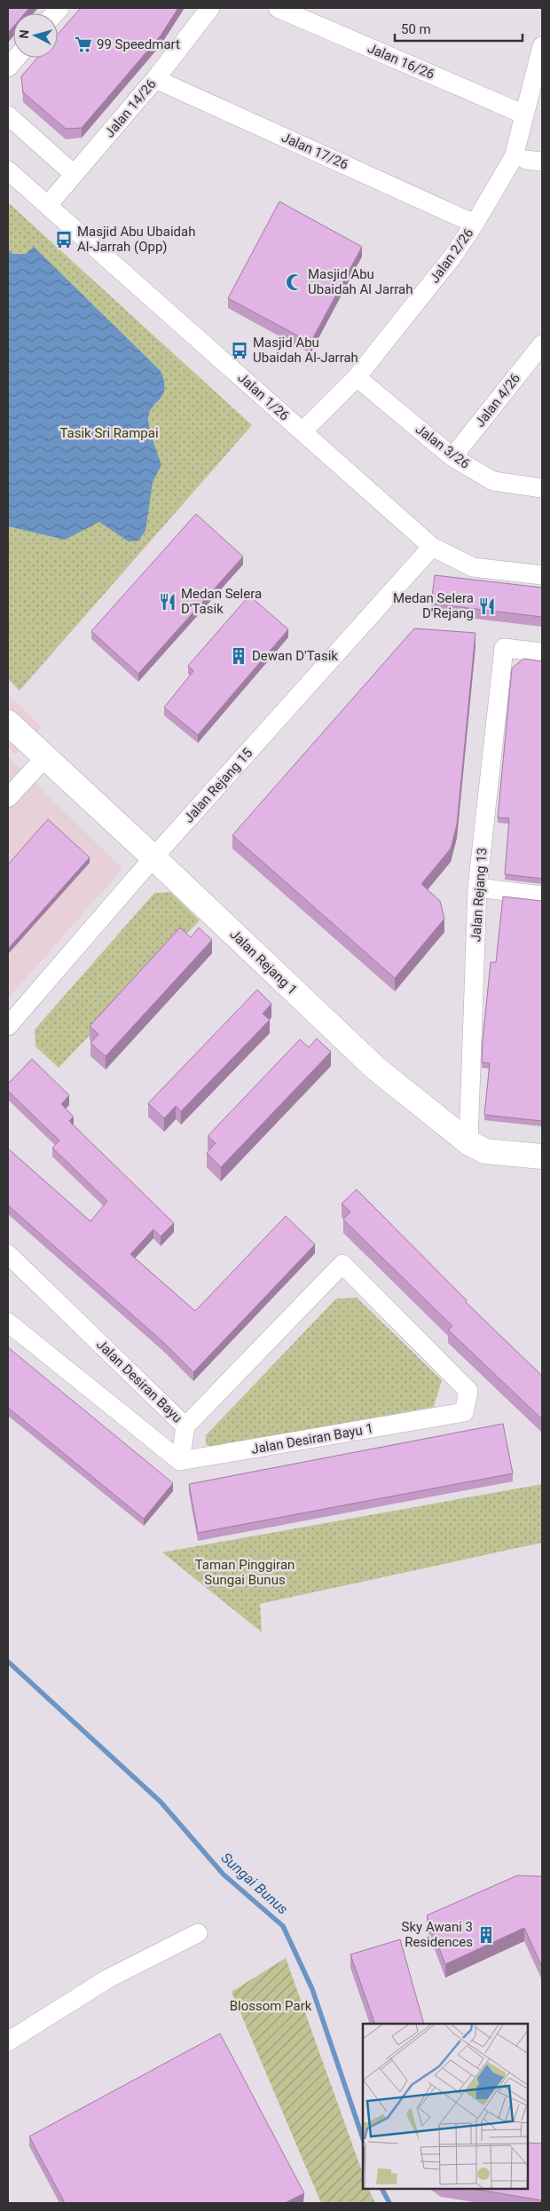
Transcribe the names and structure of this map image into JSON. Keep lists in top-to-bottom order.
{
  "streets": {
    "street": [
      "Jalan 16/26",
      "Jalan 14/26",
      "Jalan 17/26",
      "Jalan 2/26",
      "Jalan 1/26",
      "Jalan 4/26",
      "Jalan 3/26",
      "Jalan Rejang 15",
      "Jalan Rejang 13",
      "Jalan Rejang 1",
      "Jalan Desiran Bayu",
      "Jalan Desiran Bayu 1"
    ]
  },
  "crossings": [
    ["Jalan 16/26", "Jalan 2/26"],
    ["Jalan 14/26", "Jalan 17/26"],
    ["Jalan 14/26", "Jalan 1/26"],
    ["Jalan 17/26", "Jalan 2/26"],
    ["Jalan 2/26", "Jalan 1/26"],
    ["Jalan 2/26", "Jalan 3/26"],
    ["Jalan 1/26", "Jalan Rejang 15"],
    ["Jalan 4/26", "Jalan 3/26"],
    ["Jalan Rejang 15", "Jalan Rejang 1"],
    ["Jalan Rejang 13", "Jalan Rejang 1"],
    ["Jalan Desiran Bayu", "Jalan Desiran Bayu 1"]
  ],
  "water": ["Sungai Bunus"],
  "parks": ["Tasik Sri Rampai", "Taman Pinggiran Sungai Bunus", "Blossom Park"],
  "places": {
    "supermarket": ["99 Speedmart"],
    "bus stop": ["Masjid Abu Ubaidah Al-Jarrah (Opp)", "Masjid Abu Ubaidah Al-Jarrah"],
    "mosque": ["Masjid Abu Ubaidah Al Jarrah"],
    "restaurant": ["Medan Selera D'Tasik", "Medan Selera D'Rejang"],
    "building": ["Dewan D'Tasik", "Sky Awani 3 Residences"]
  },
  "scale_bar": "50 m",
  "north": "left"
}
